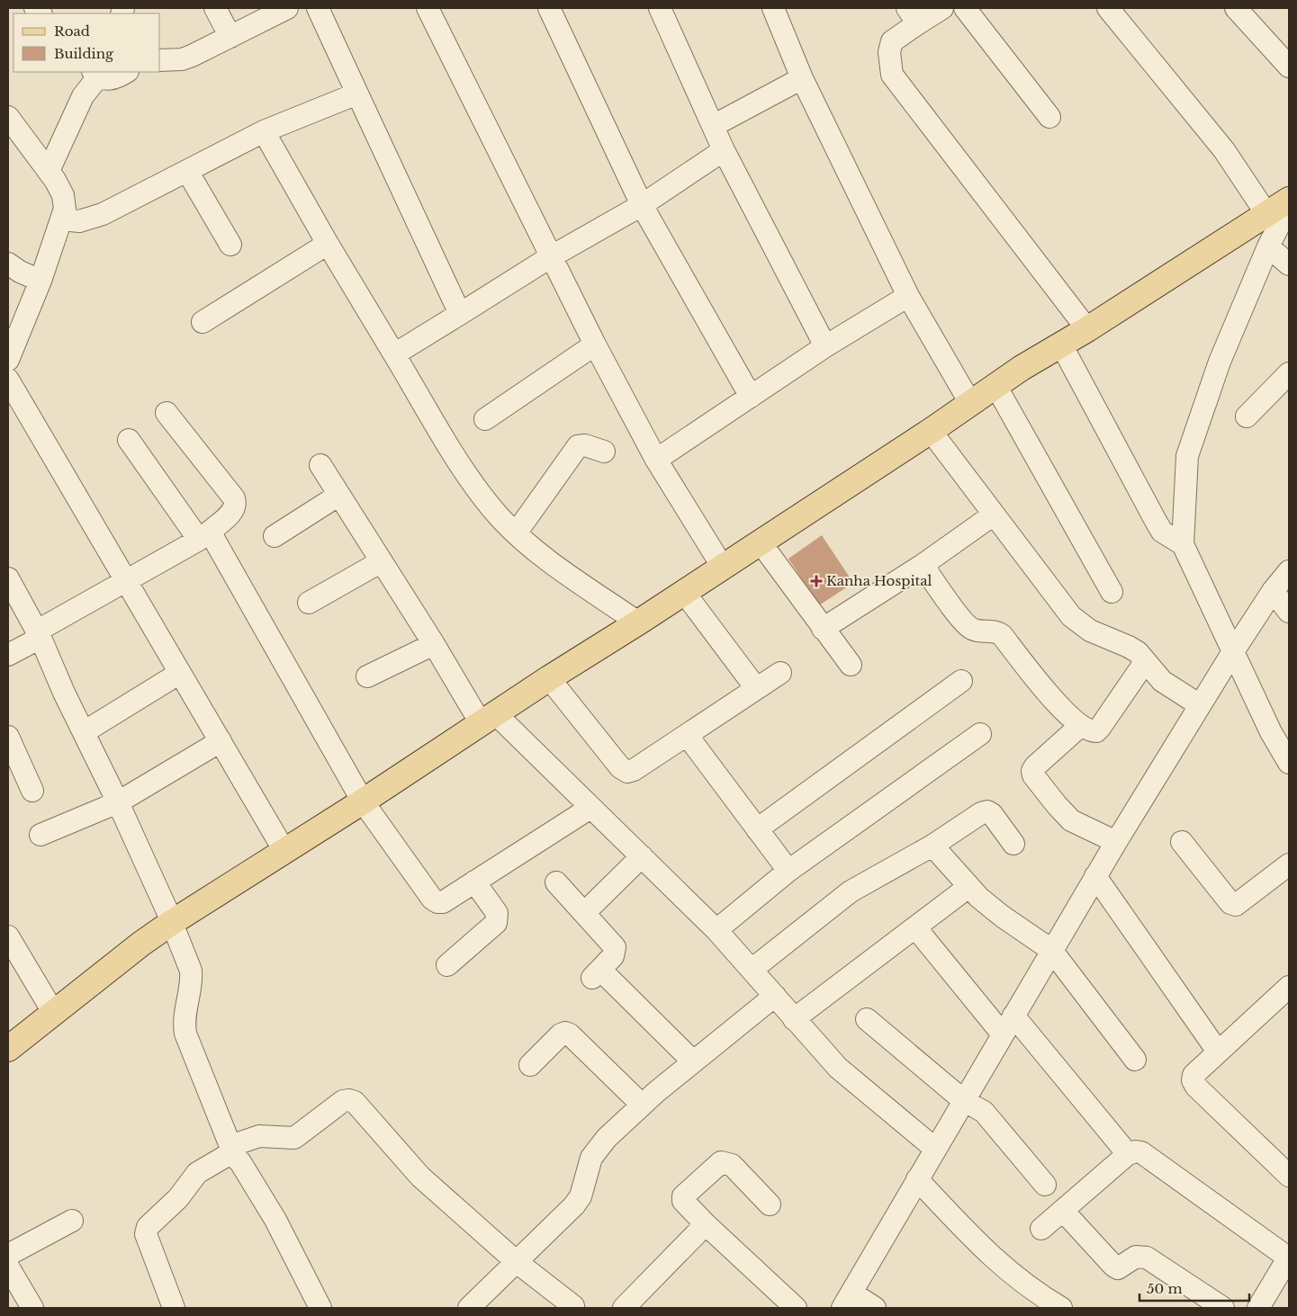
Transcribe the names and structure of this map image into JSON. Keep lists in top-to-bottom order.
{
  "places": {
    "health": ["Kanha Hospital"]
  },
  "legend": ["Road", "Building"],
  "scale_bar": "50 m"
}
